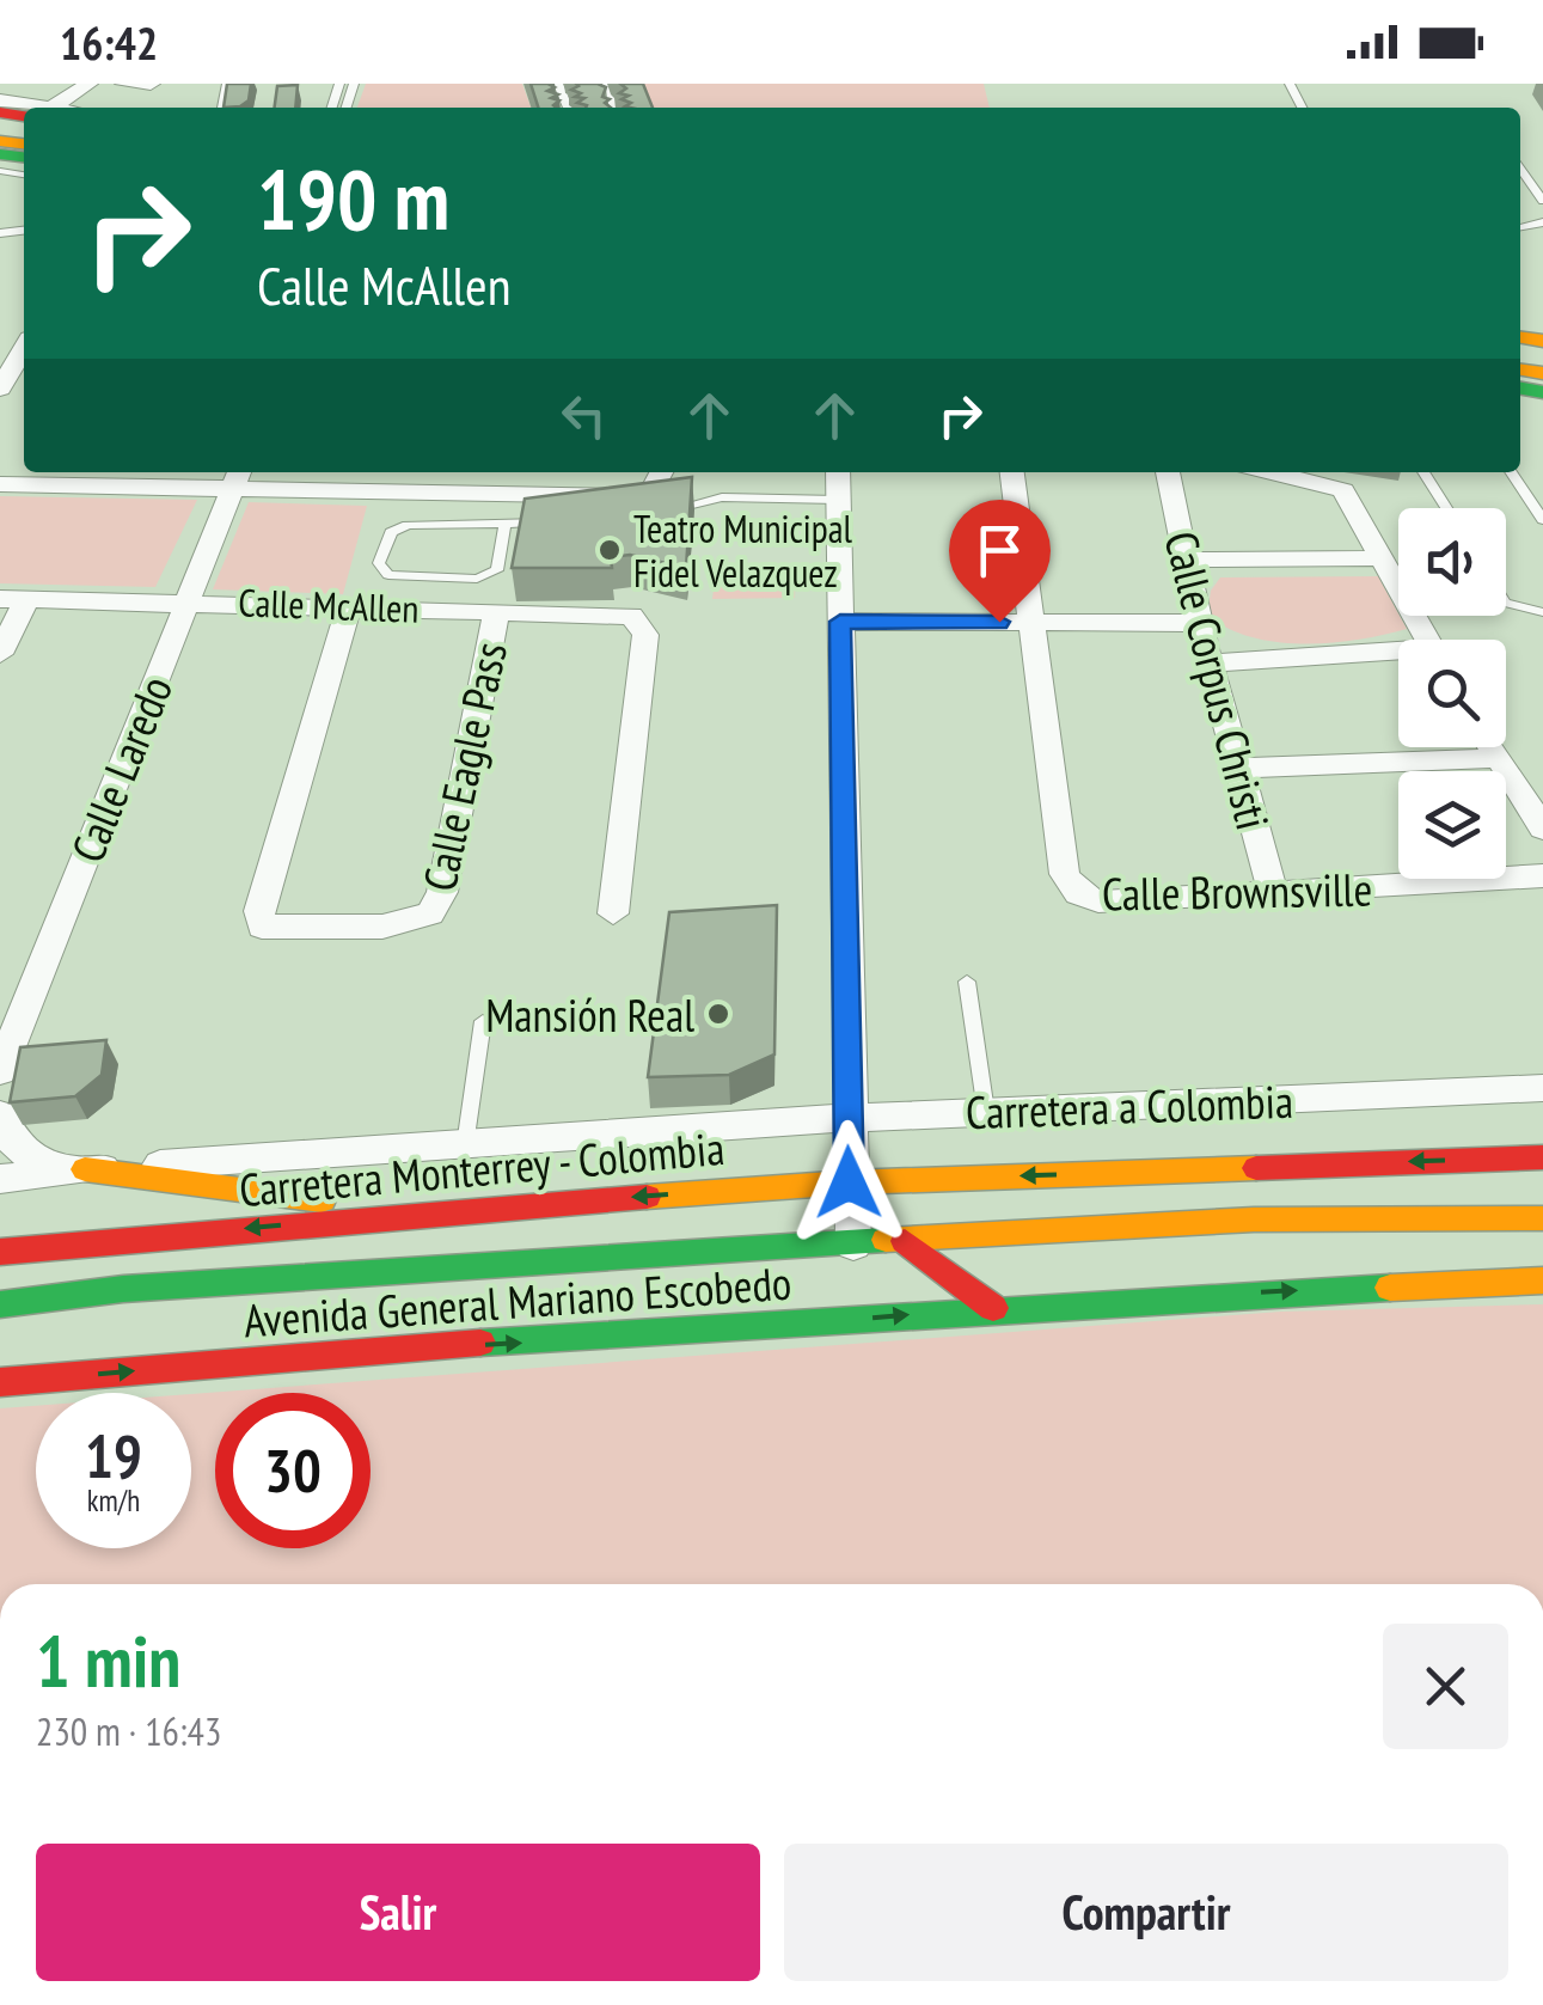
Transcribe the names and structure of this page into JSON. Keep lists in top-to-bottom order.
{
  "streets": {
    "main road": ["Carretera Monterrey - Colombia", "Avenida General Mariano Escobedo"],
    "street": [
      "Calle McAllen",
      "Calle Corpus Christi",
      "Calle Eagle Pass",
      "Calle Laredo",
      "Calle Brownsville",
      "Carretera a Colombia"
    ]
  },
  "crossings": [
    ["Calle McAllen", "Calle Eagle Pass"],
    ["Calle McAllen", "Calle Laredo"],
    ["Calle Corpus Christi", "Calle Brownsville"]
  ],
  "one_way": ["Avenida General Mariano Escobedo"],
  "places": ["Teatro Municipal Fidel Velazquez", "Mansión Real"],
  "page": {
    "status": "16:42",
    "turn": ["190 m", "Calle McAllen"],
    "speed": "19 km/h",
    "limit": "30",
    "heading": ["1 min", "230 m · 16:43"],
    "buttons": ["Salir", "Compartir"]
  }
}
